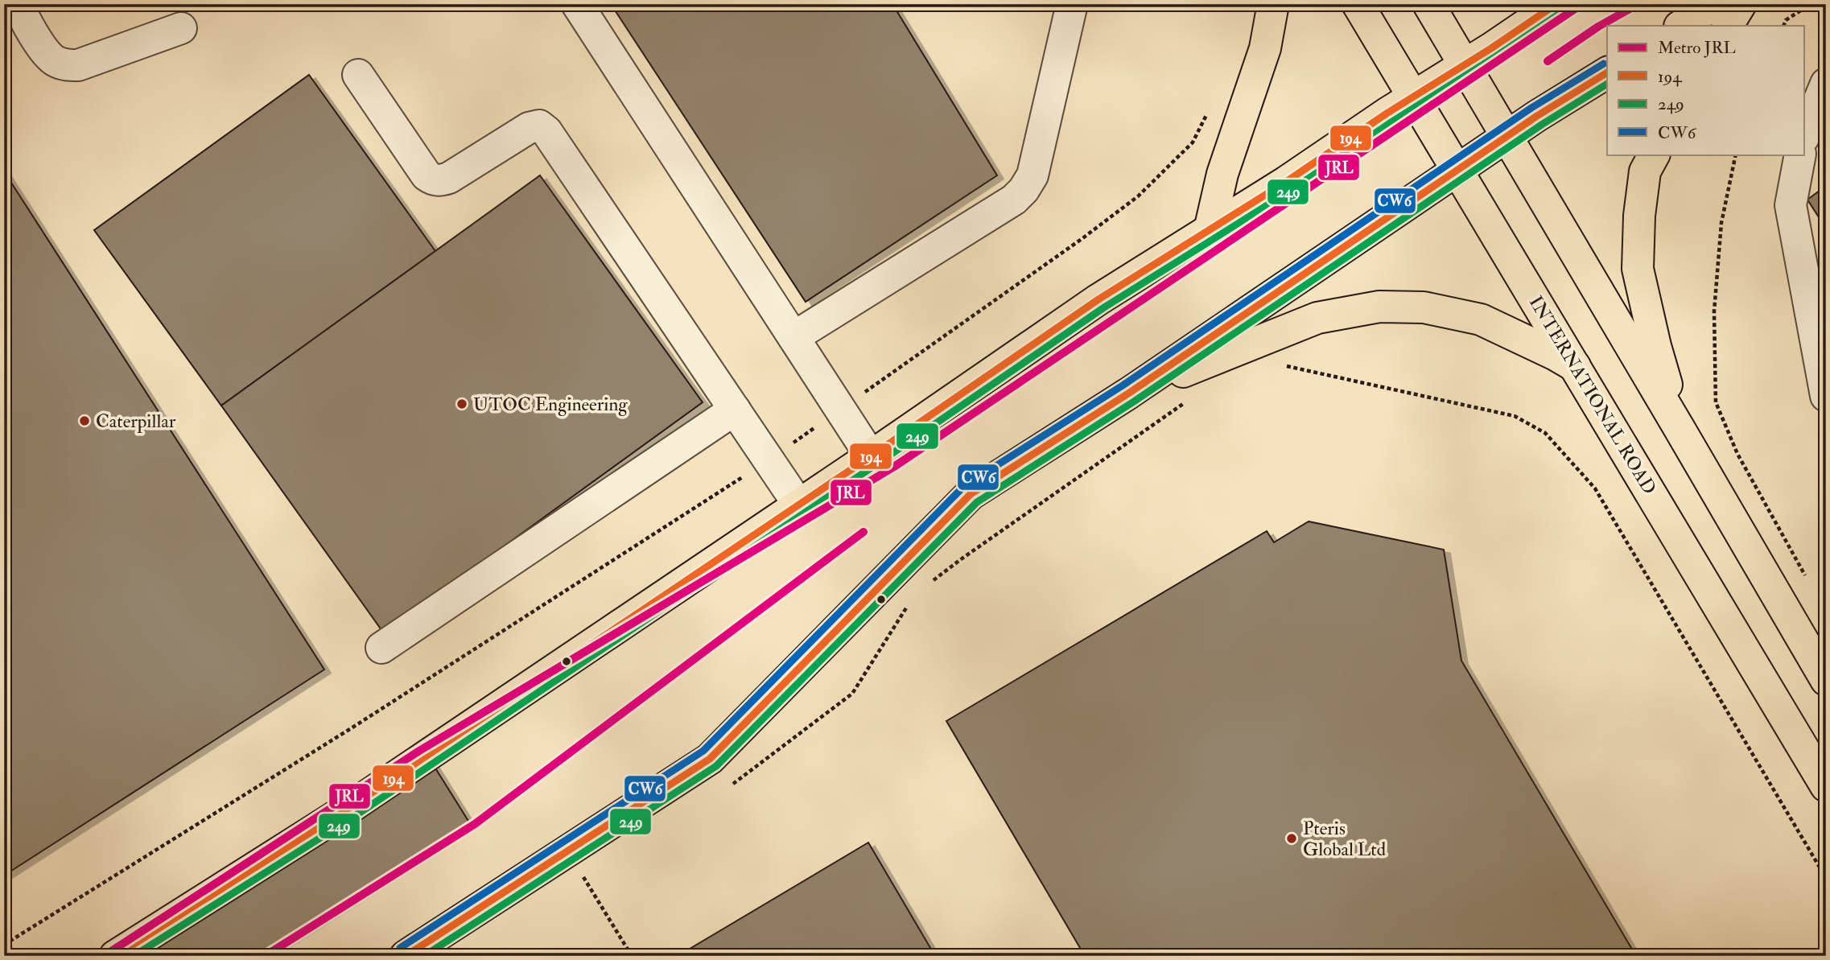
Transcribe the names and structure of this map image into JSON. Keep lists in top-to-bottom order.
{
  "streets": {
    "main road": ["INTERNATIONAL ROAD"]
  },
  "places": ["UTOC Engineering", "Caterpillar", "Pteris Global Ltd"],
  "lines": [
    "metro line JRL",
    "transit line 194",
    "transit line 249",
    "transit line CW6"
  ],
  "legend": [
    "Metro JRL",
    "194",
    "249",
    "CW6"
  ]
}
